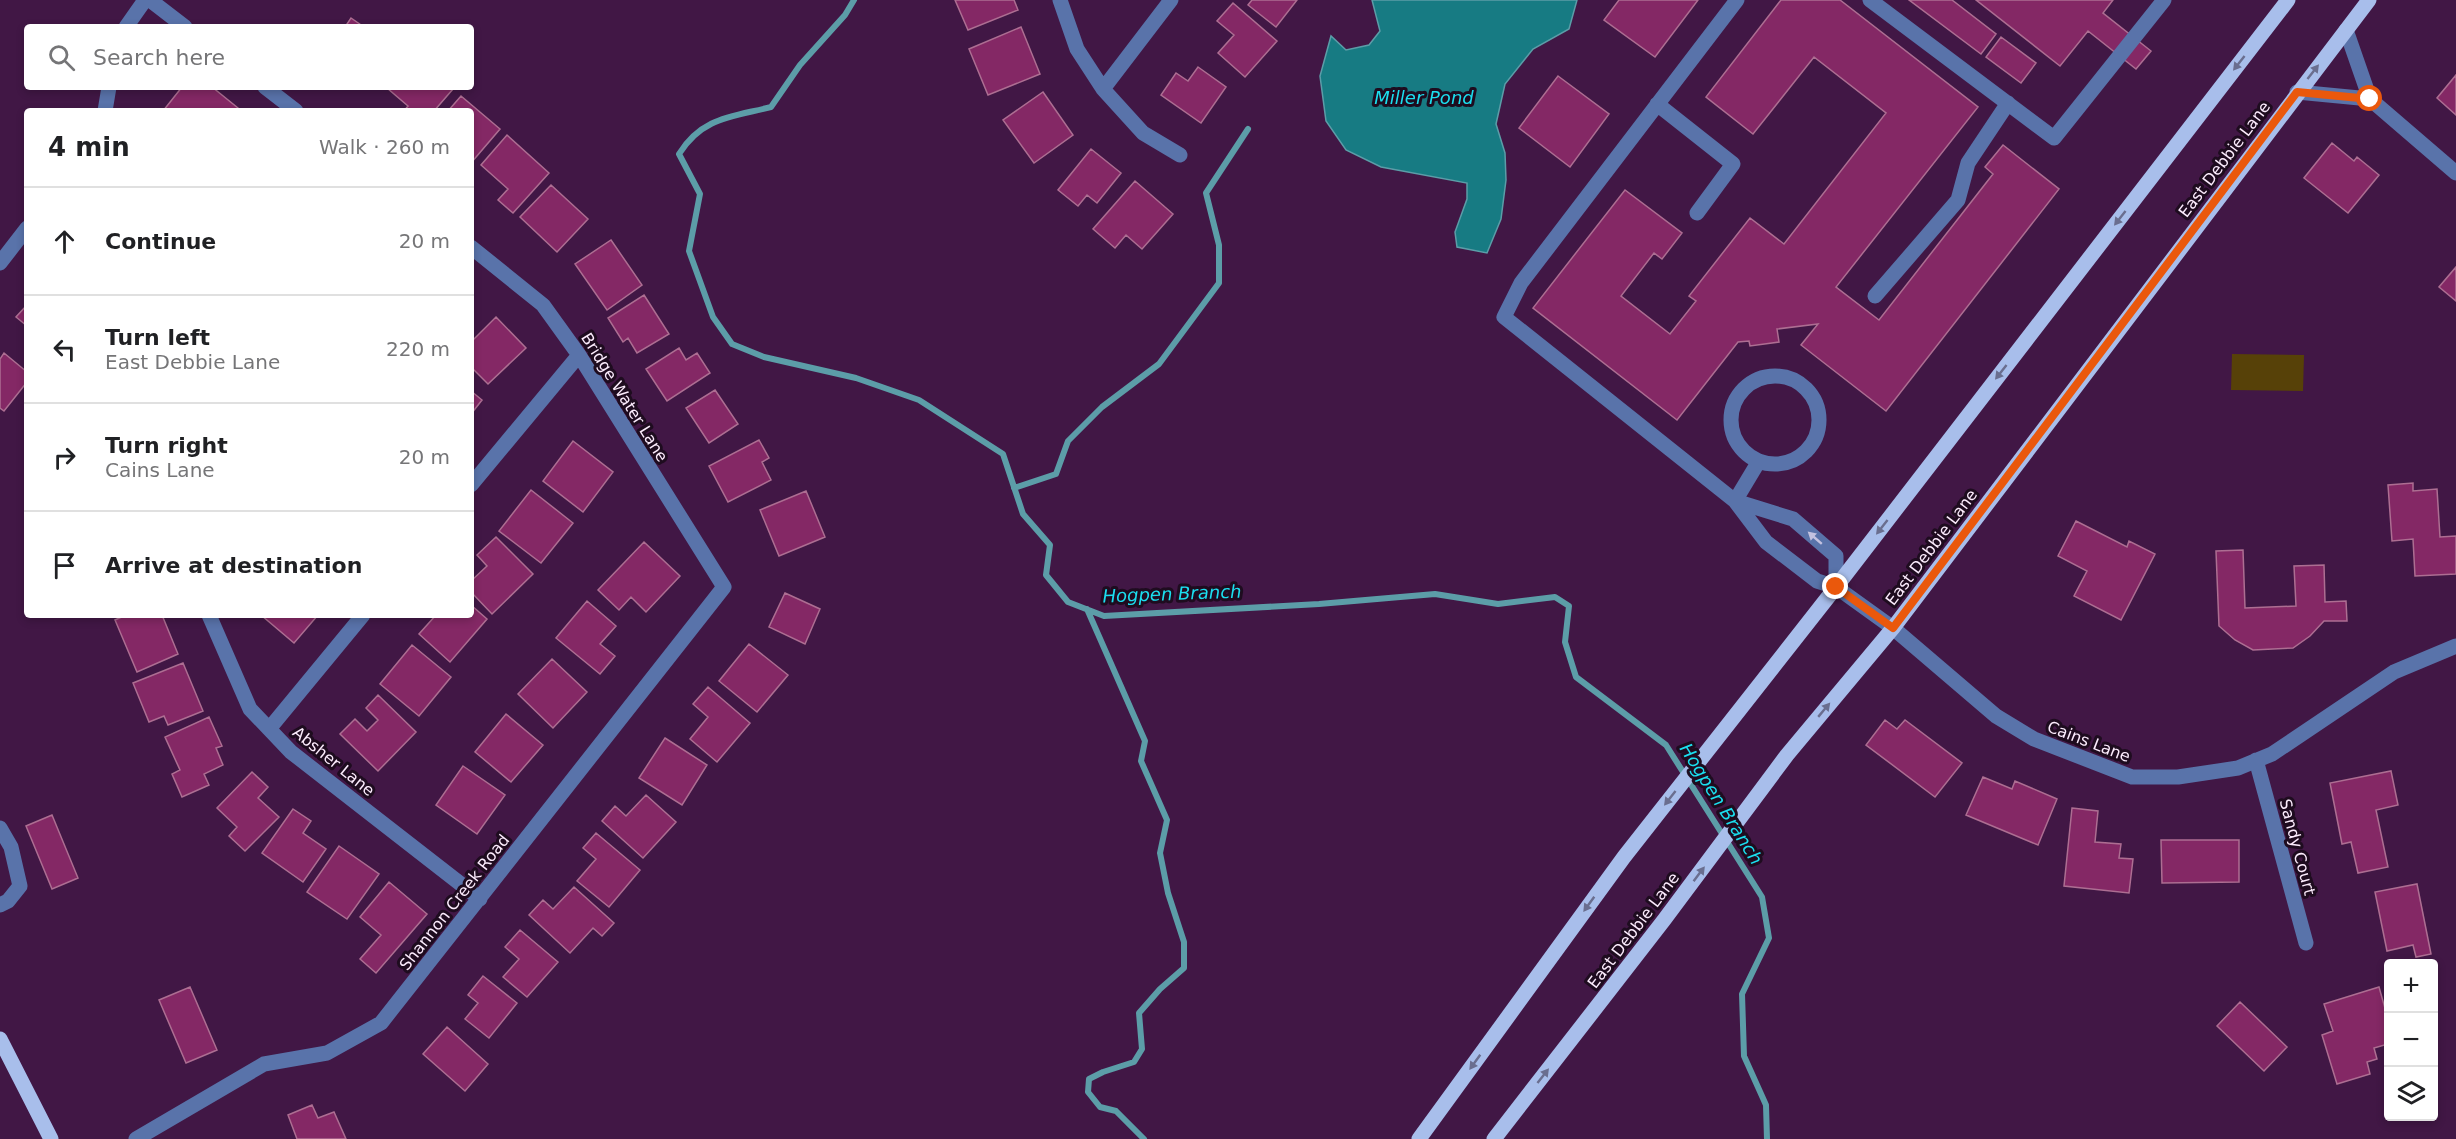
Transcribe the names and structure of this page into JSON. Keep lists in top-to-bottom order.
{
  "streets": {
    "main road": ["East Debbie Lane"],
    "street": [
      "Bridge Water Lane",
      "Cains Lane",
      "Absher Lane",
      "Sandy Court",
      "Shannon Creek Road"
    ]
  },
  "crossings": [
    ["East Debbie Lane", "Cains Lane"],
    ["Bridge Water Lane", "Shannon Creek Road"],
    ["Cains Lane", "Sandy Court"],
    ["Absher Lane", "Shannon Creek Road"]
  ],
  "water": ["Miller Pond", "Hogpen Branch"],
  "page": {
    "search": "Search here",
    "heading": ["4 min", "Walk · 260 m"],
    "list": [
      ["Continue", "20 m"],
      ["Turn left", "East Debbie Lane", "220 m"],
      ["Turn right", "Cains Lane", "20 m"],
      "Arrive at destination"
    ],
    "map_buttons": ["+", "−"]
  }
}
